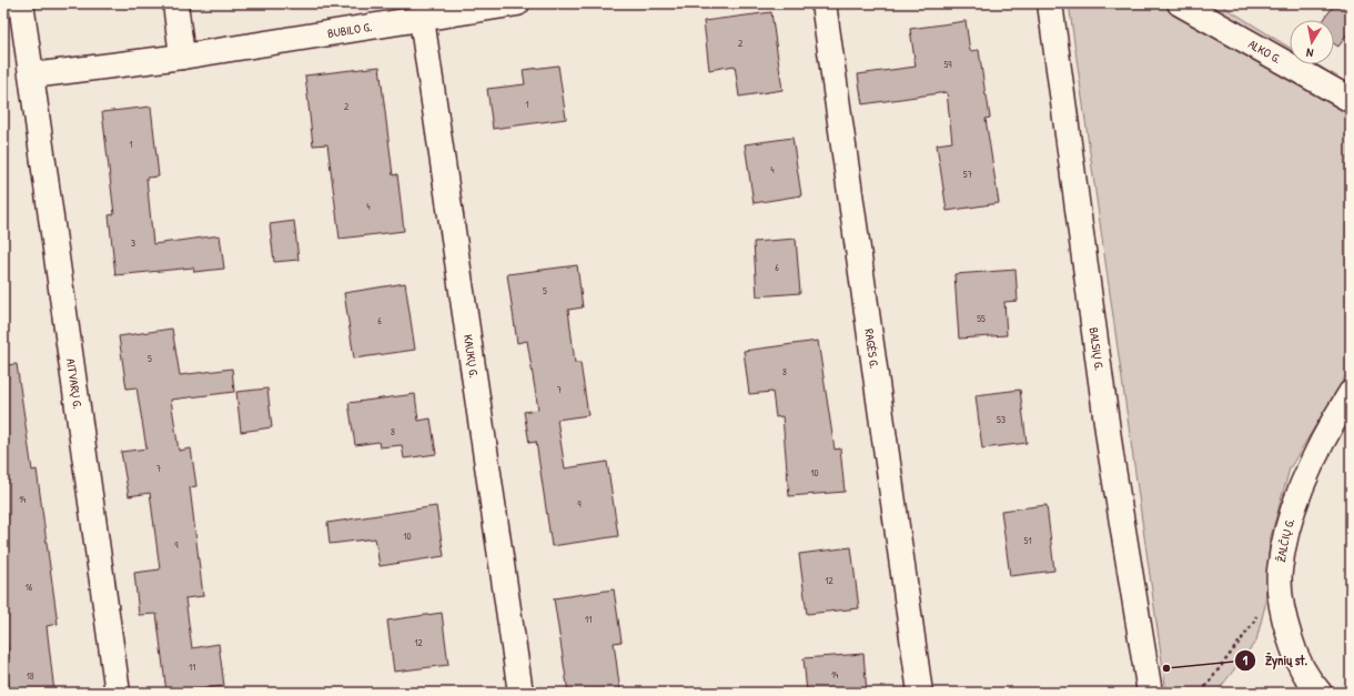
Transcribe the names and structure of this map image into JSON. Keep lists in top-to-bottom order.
{
  "streets": {
    "street": [
      "BUBILO G.",
      "ALKO G.",
      "RAGĖS G.",
      "BALSIŲ G.",
      "KAUKŲ G.",
      "AITVARŲ G.",
      "ŽALČIŲ G."
    ]
  },
  "crossings": [
    ["BUBILO G.", "KAUKŲ G."],
    ["BUBILO G.", "AITVARŲ G."]
  ],
  "places": ["Žynių st."],
  "house_numbers": [
    "2",
    "59",
    "1",
    "2",
    "1",
    "4",
    "57",
    "4",
    "3",
    "6",
    "5",
    "55",
    "6",
    "5",
    "8",
    "7",
    "53",
    "8",
    "7",
    "10",
    "14",
    "9",
    "10",
    "51",
    "9",
    "12",
    "16",
    "11",
    "12",
    "11",
    "14",
    "18"
  ],
  "north": "bottom"
}
